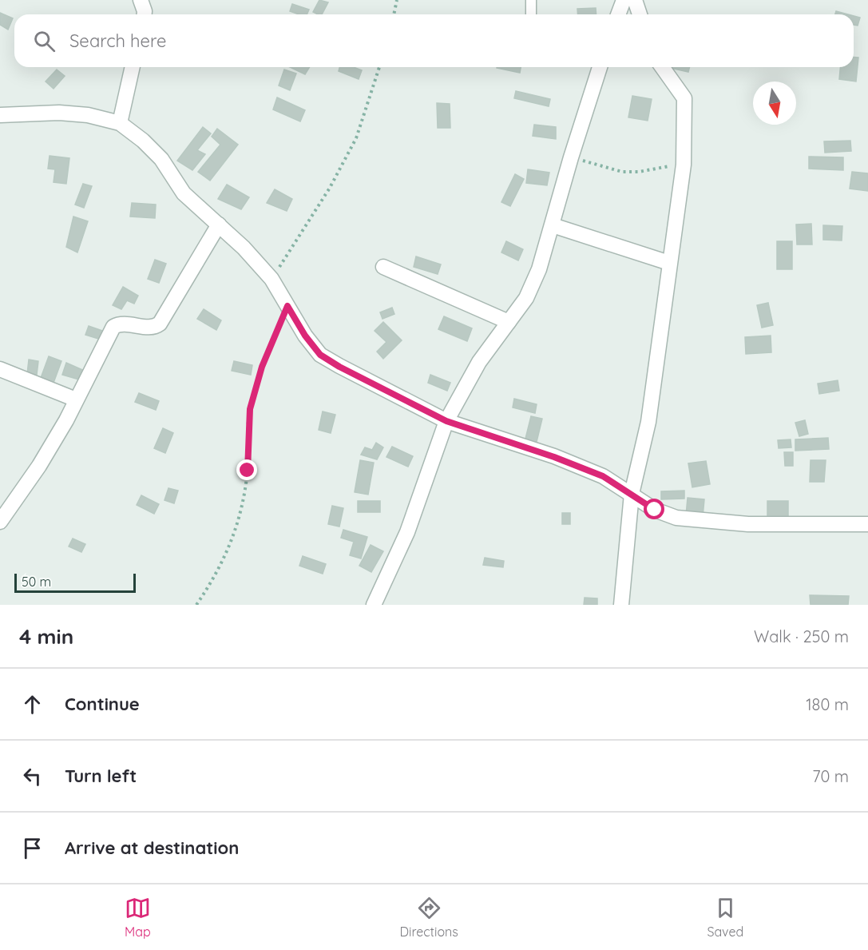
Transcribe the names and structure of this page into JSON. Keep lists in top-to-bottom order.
{
  "scale_bar": "50 m",
  "north": "bottom",
  "page": {
    "search": "Search here",
    "scale": "50 m",
    "heading": ["4 min", "Walk · 250 m"],
    "list": [
      ["Continue", "180 m"],
      ["Turn left", "70 m"],
      "Arrive at destination"
    ],
    "nav": ["Map", "Directions", "Saved"]
  }
}
